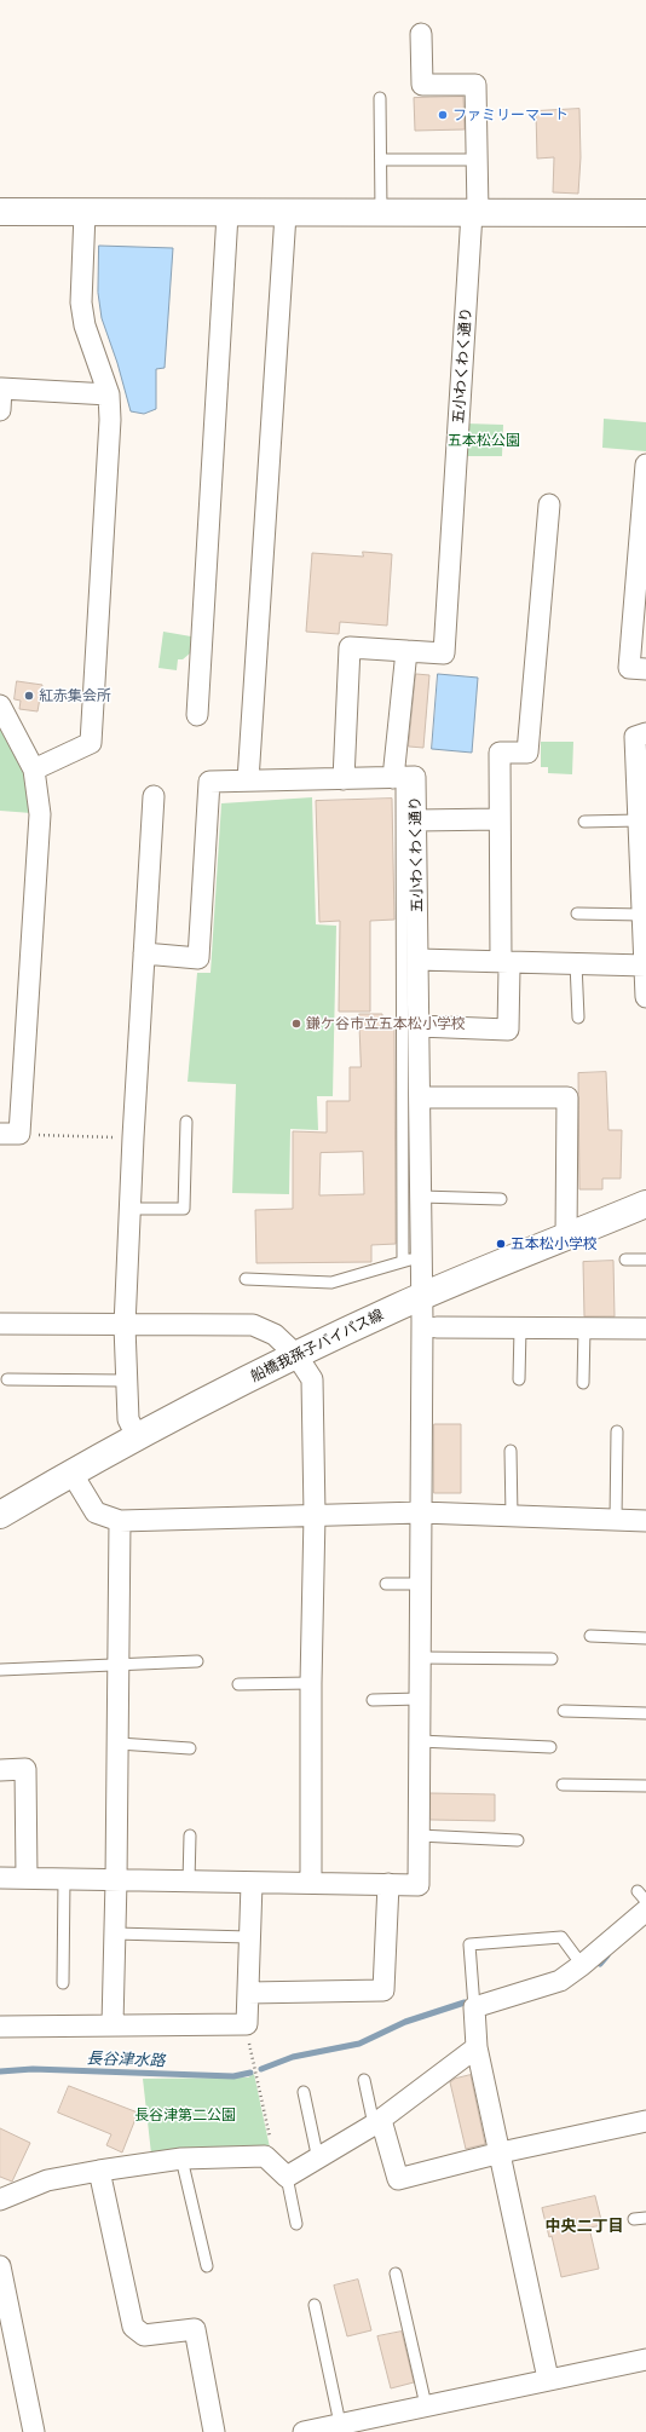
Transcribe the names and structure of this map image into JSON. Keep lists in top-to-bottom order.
{
  "streets": {
    "street": ["五小わくわく通り", "船橋我孫子バイパス線"]
  },
  "crossings": [
    ["五小わくわく通り", "船橋我孫子バイパス線"]
  ],
  "districts": ["中央二丁目"],
  "water": ["長谷津水路"],
  "parks": ["五本松公園", "長谷津第二公園"],
  "places": [
    "ファミリーマート",
    "紅赤集会所",
    "鎌ケ谷市立五本松小学校",
    "五本松小学校"
  ]
}
